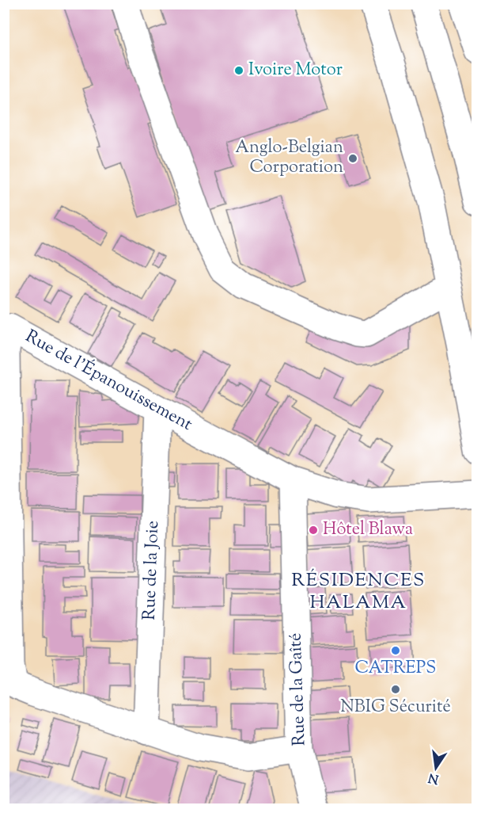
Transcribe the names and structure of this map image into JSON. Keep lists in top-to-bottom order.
{
  "streets": {
    "main road": ["Rue de l'Épanouissement", "Rue de la Joie", "Rue de la Gaîté"]
  },
  "crossings": [
    ["Rue de l'Épanouissement", "Rue de la Joie"],
    ["Rue de l'Épanouissement", "Rue de la Gaîté"]
  ],
  "districts": ["RÉSIDENCES HALAMA"],
  "places": [
    "Ivoire Motor",
    "Anglo-Belgian Corporation",
    "Hôtel Blawa",
    "CATREPS",
    "NBIG Sécurité"
  ],
  "north": "bottom"
}
